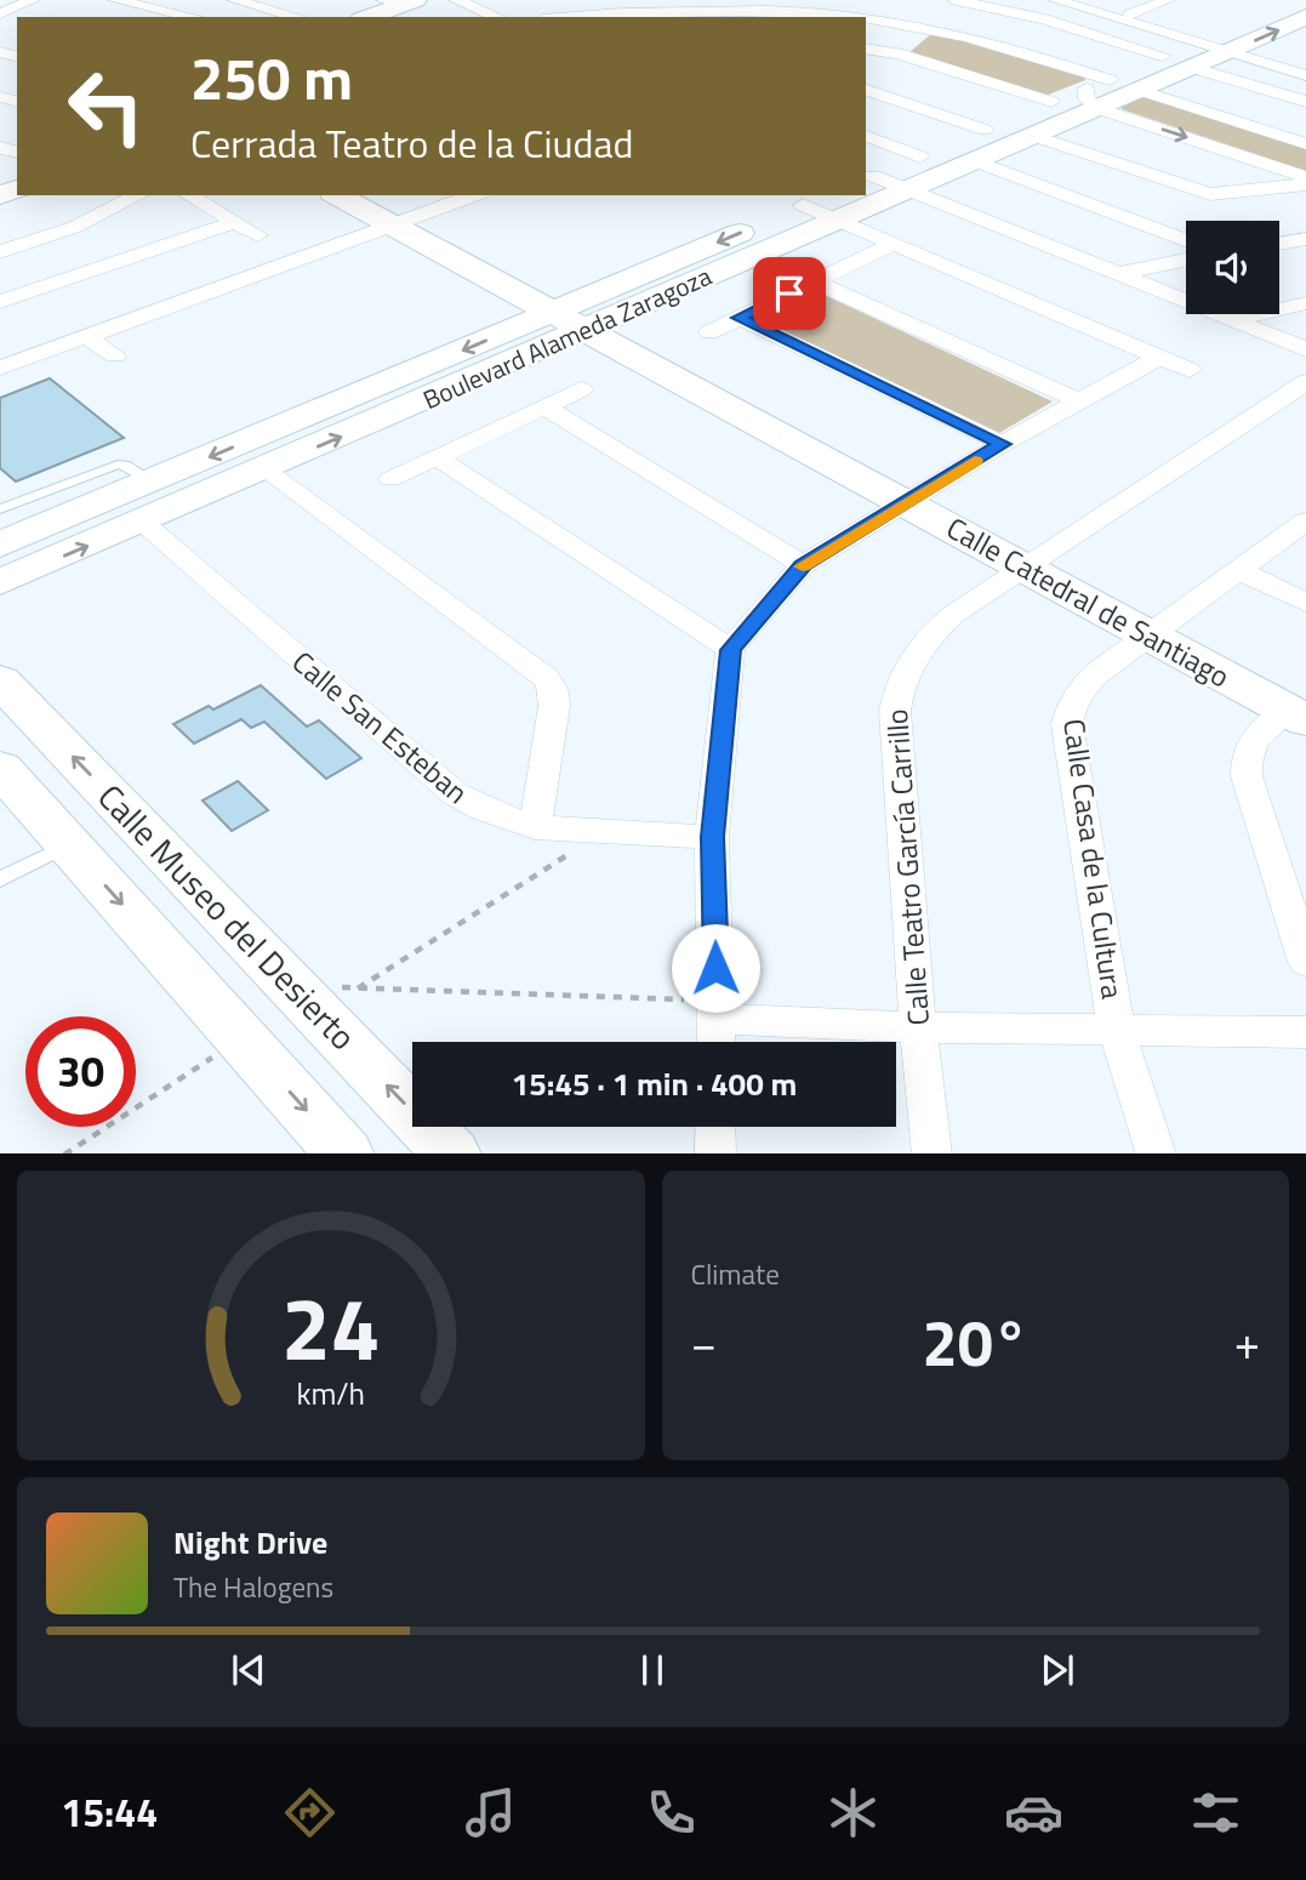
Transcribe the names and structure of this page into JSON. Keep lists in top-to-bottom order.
{
  "streets": {
    "street": [
      "Boulevard Alameda Zaragoza",
      "Calle Catedral de Santiago",
      "Calle San Esteban",
      "Calle Casa de la Cultura",
      "Calle Teatro García Carrillo",
      "Calle Museo del Desierto"
    ]
  },
  "crossings": [
    ["Boulevard Alameda Zaragoza", "Calle Catedral de Santiago"],
    ["Boulevard Alameda Zaragoza", "Calle San Esteban"],
    ["Calle Catedral de Santiago", "Calle Casa de la Cultura"],
    ["Calle Catedral de Santiago", "Calle Teatro García Carrillo"]
  ],
  "page": {
    "turn": ["250 m", "Cerrada Teatro de la Ciudad"],
    "limit": "30",
    "trip": "15:45 · 1 min · 400 m",
    "tile": "Climate",
    "heat": ["−", "20°", "+"],
    "song": ["Night Drive", "The Halogens"],
    "tabs": "15:44",
    "gauge": ["24", "km/h"]
  }
}
